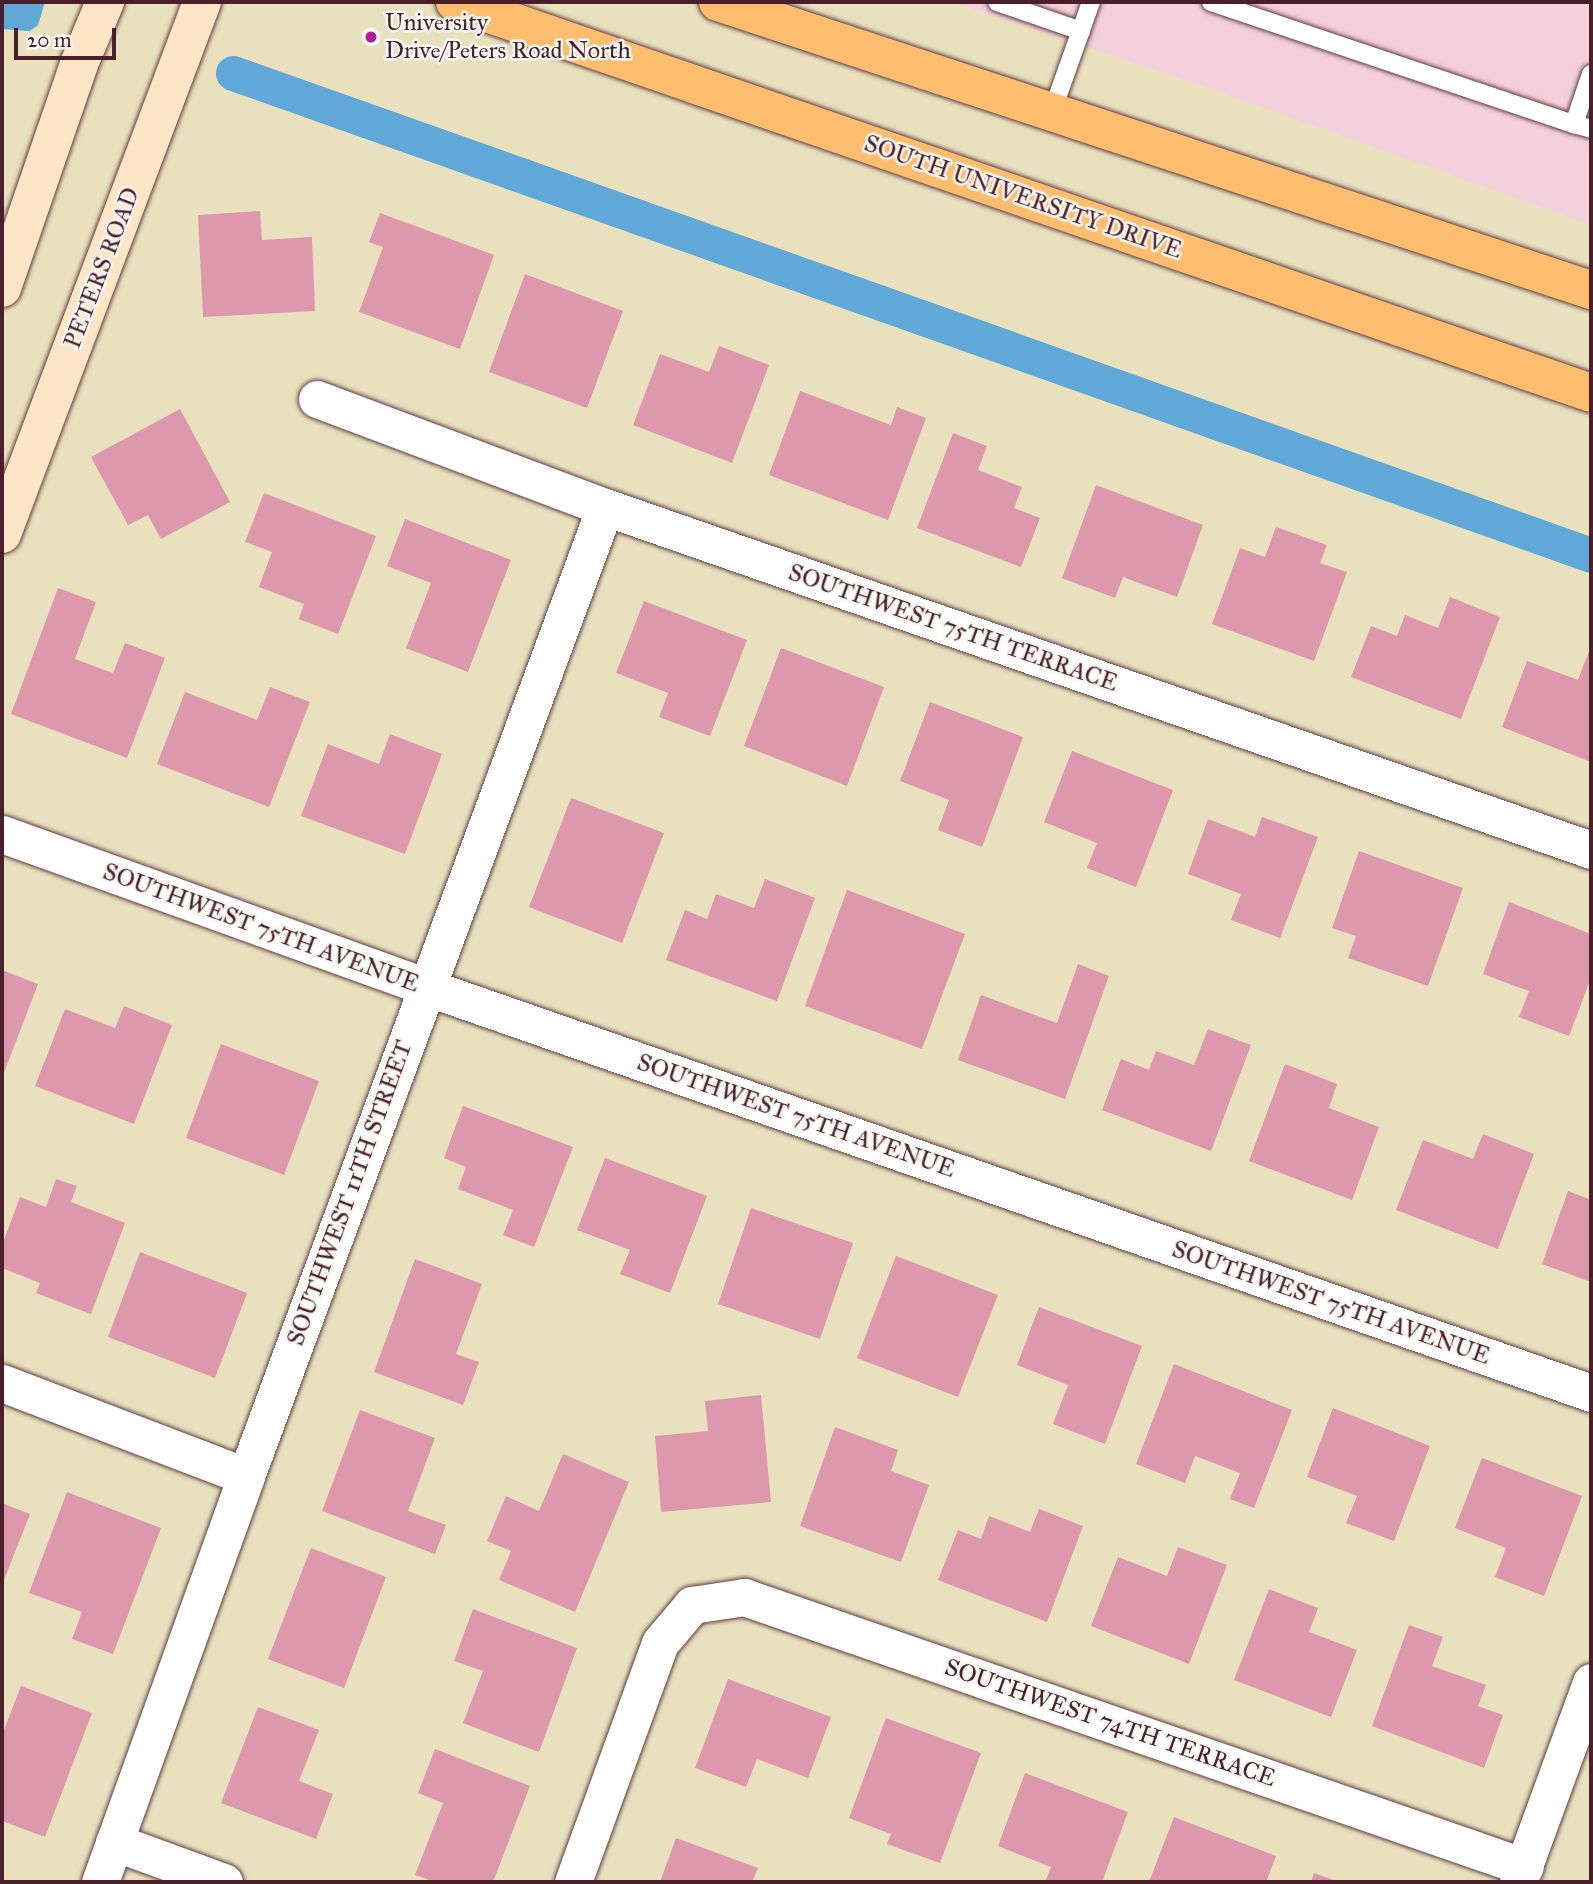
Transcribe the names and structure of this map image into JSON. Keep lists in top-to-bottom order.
{
  "streets": {
    "main road": ["SOUTH UNIVERSITY DRIVE", "PETERS ROAD"],
    "street": [
      "SOUTHWEST 75TH TERRACE",
      "SOUTHWEST 75TH AVENUE",
      "SOUTHWEST 11TH STREET",
      "SOUTHWEST 74TH TERRACE"
    ]
  },
  "crossings": [
    ["SOUTHWEST 75TH TERRACE", "SOUTHWEST 11TH STREET"],
    ["SOUTHWEST 75TH AVENUE", "SOUTHWEST 11TH STREET"]
  ],
  "places": ["University Drive/Peters Road North"],
  "scale_bar": "20 m"
}
